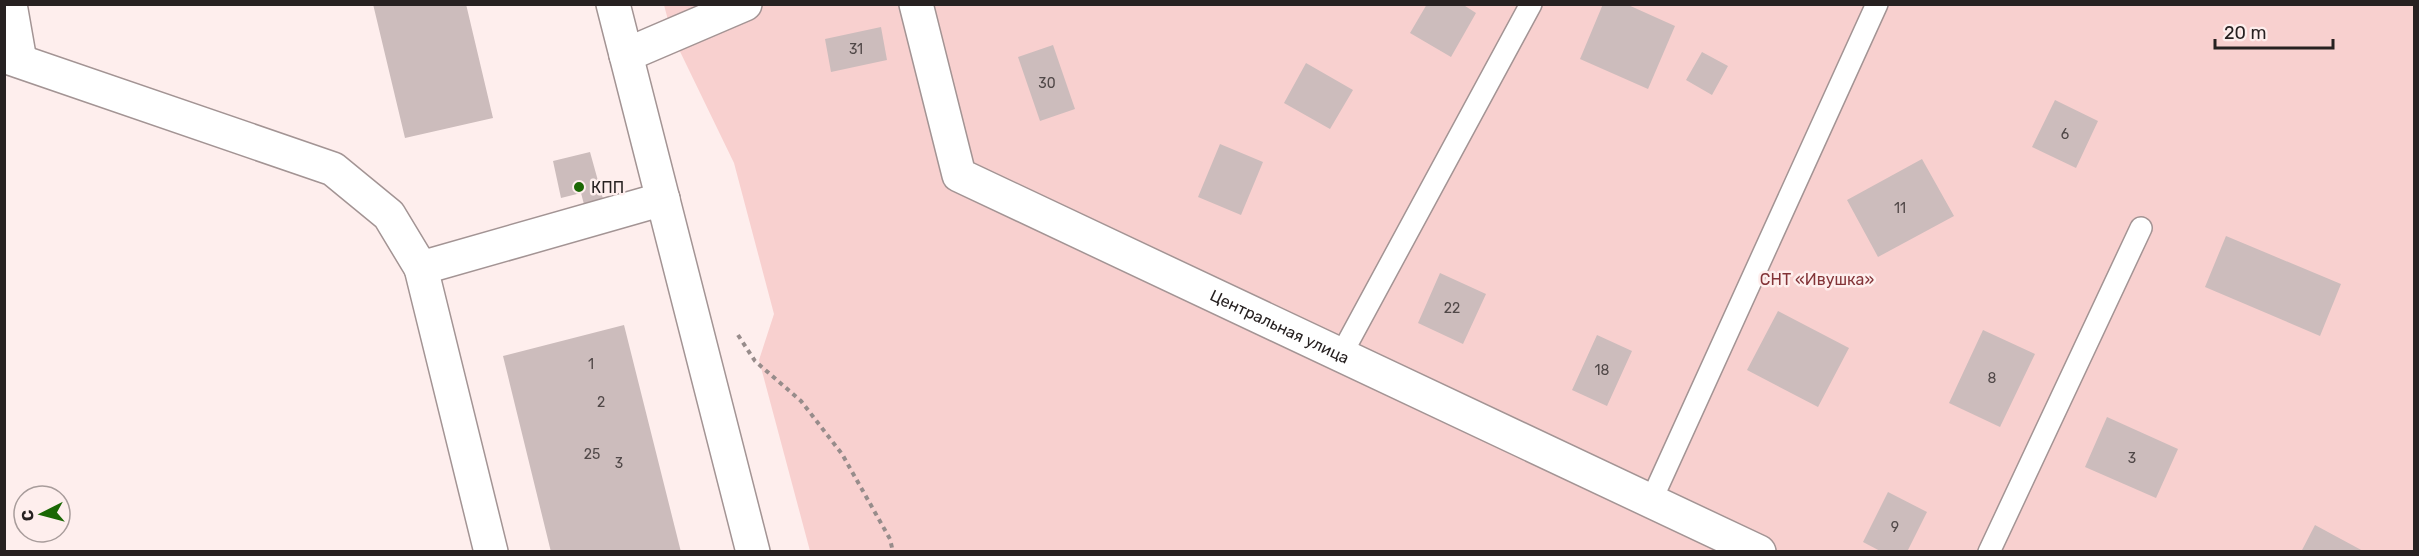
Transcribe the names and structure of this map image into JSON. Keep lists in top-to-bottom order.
{
  "streets": {
    "street": ["Центральная улица"]
  },
  "parks": ["СНТ «Ивушка»"],
  "places": ["КПП"],
  "house_numbers": [
    "31",
    "30",
    "6",
    "11",
    "22",
    "1",
    "18",
    "8",
    "2",
    "25",
    "3",
    "3",
    "9"
  ],
  "scale_bar": "20 m",
  "north": "left"
}
